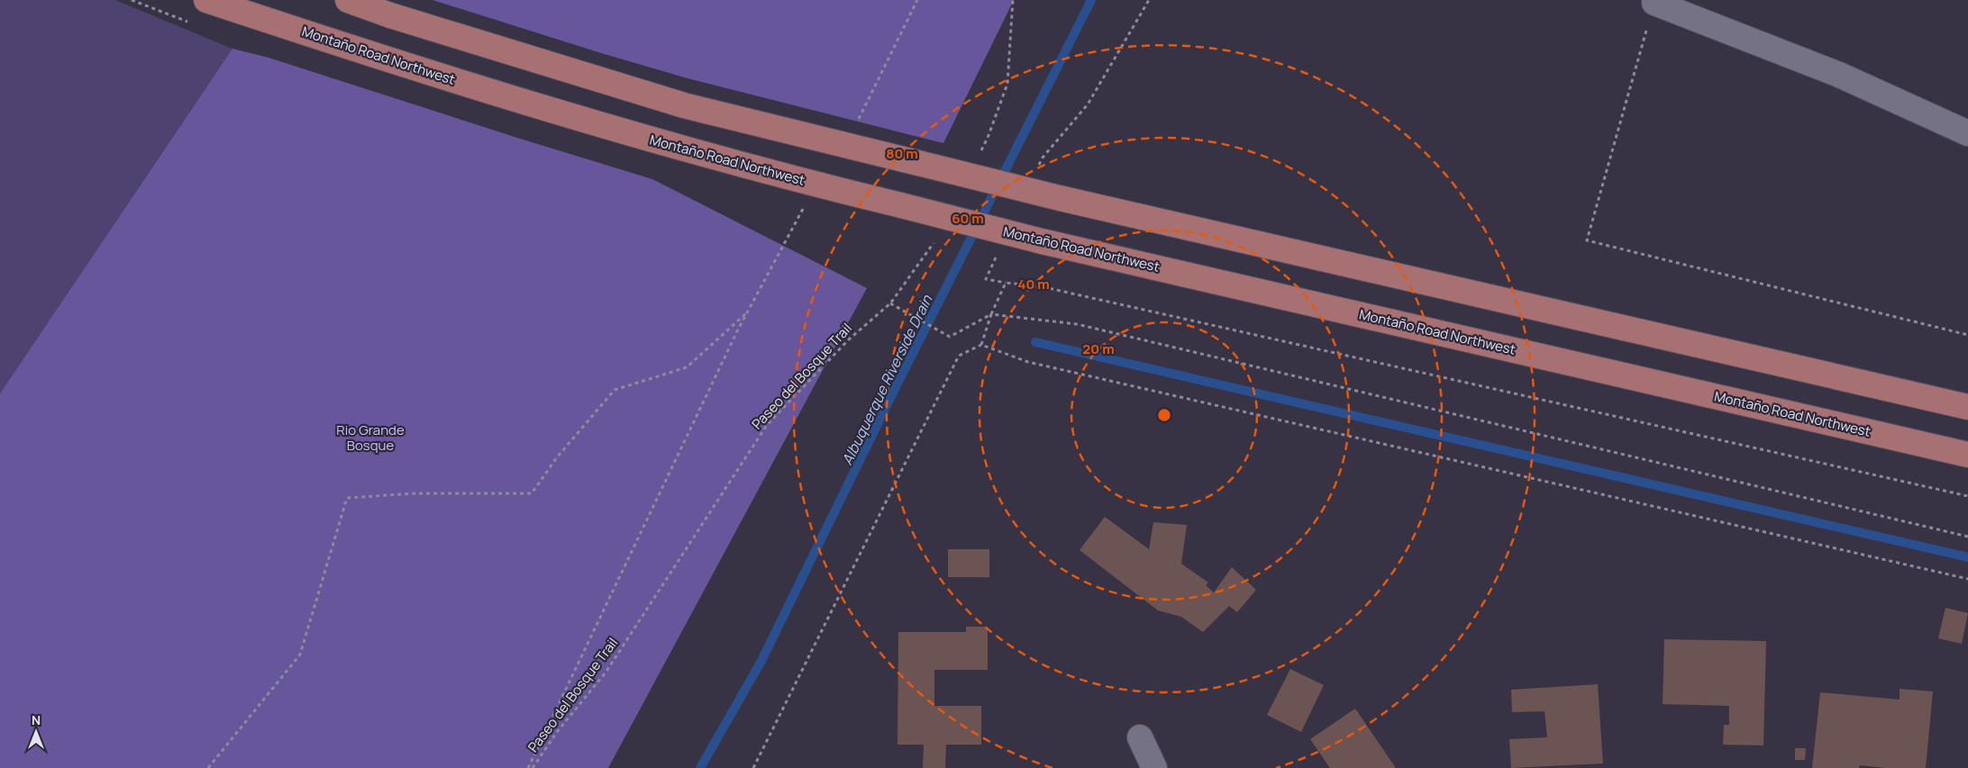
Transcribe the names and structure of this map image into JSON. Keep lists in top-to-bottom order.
{
  "streets": {
    "main road": ["Montaño Road Northwest"],
    "path": ["Paseo del Bosque Trail"]
  },
  "water": ["Albuquerque Riverside Drain"],
  "parks": ["Rio Grande Bosque"],
  "north": "top",
  "rings": [
    "80 m",
    "60 m",
    "40 m",
    "20 m"
  ]
}
